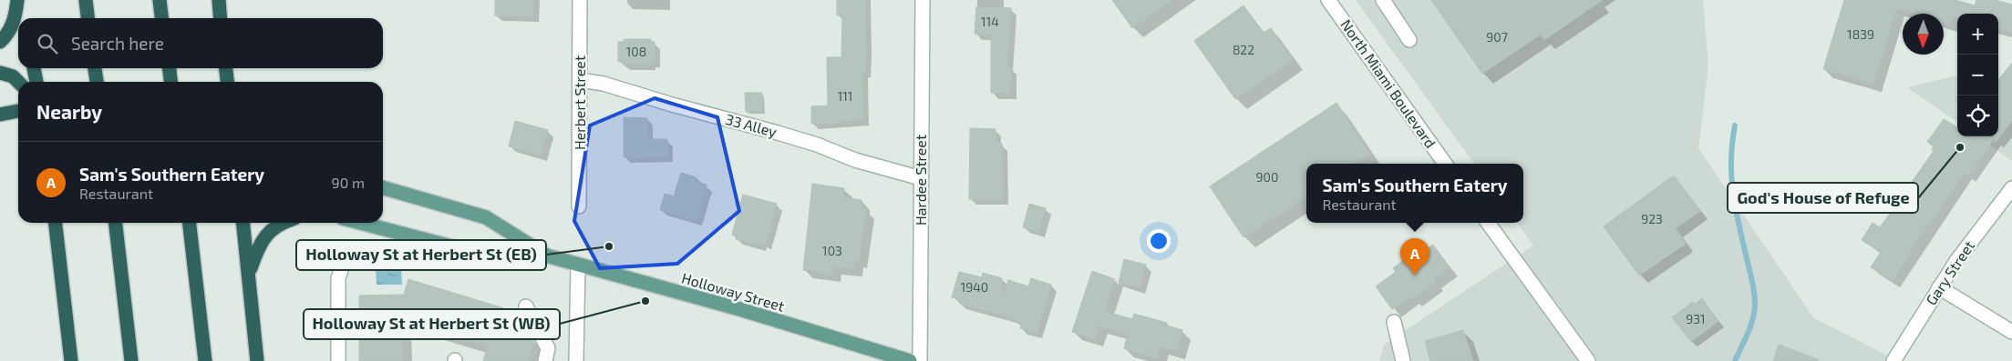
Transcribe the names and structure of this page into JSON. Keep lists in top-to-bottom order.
{
  "streets": {
    "main road": ["Holloway Street"],
    "street": [
      "North Miami Boulevard",
      "Herbert Street",
      "33 Alley",
      "Hardee Street",
      "Gary Street"
    ]
  },
  "crossings": [
    ["Herbert Street", "33 Alley"],
    ["33 Alley", "Hardee Street"]
  ],
  "places": ["God's House of Refuge", "Holloway St at Herbert St (EB)", "Holloway St at Herbert St (WB)"],
  "house_numbers": [
    "114",
    "1839",
    "907",
    "822",
    "108",
    "111",
    "900",
    "923",
    "103",
    "1940",
    "931"
  ],
  "north": "bottom",
  "page": {
    "map_buttons": ["+", "−"],
    "search": "Search here",
    "heading": "Nearby",
    "list": [
      {
        "mark": "A",
        "name": "Sam's Southern Eatery",
        "note": "Restaurant",
        "value": "90 m"
      }
    ],
    "popup": ["Sam's Southern Eatery", "Restaurant"],
    "pins": "A"
  }
}
